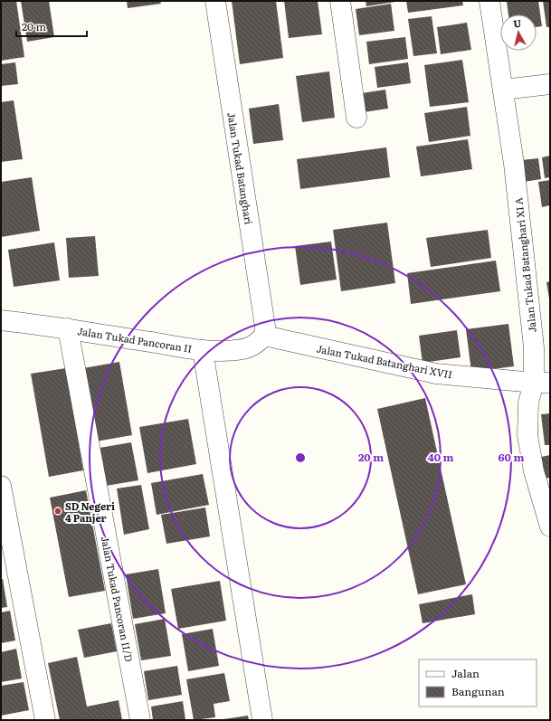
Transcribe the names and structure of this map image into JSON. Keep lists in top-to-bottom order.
{
  "streets": {
    "street": [
      "Jalan Tukad Batanghari",
      "Jalan Tukad Batanghari XI A",
      "Jalan Tukad Pancoran II",
      "Jalan Tukad Batanghari XVII",
      "Jalan Tukad Pancoran II/D"
    ]
  },
  "crossings": [
    ["Jalan Tukad Batanghari", "Jalan Tukad Pancoran II"],
    ["Jalan Tukad Batanghari", "Jalan Tukad Batanghari XVII"],
    ["Jalan Tukad Batanghari XI A", "Jalan Tukad Batanghari XVII"],
    ["Jalan Tukad Pancoran II", "Jalan Tukad Batanghari XVII"],
    ["Jalan Tukad Pancoran II", "Jalan Tukad Pancoran II/D"]
  ],
  "places": ["SD Negeri 4 Panjer"],
  "legend": ["Jalan", "Bangunan"],
  "scale_bar": "20 m",
  "north": "top",
  "rings": ["20 m", "40 m", "60 m"]
}
